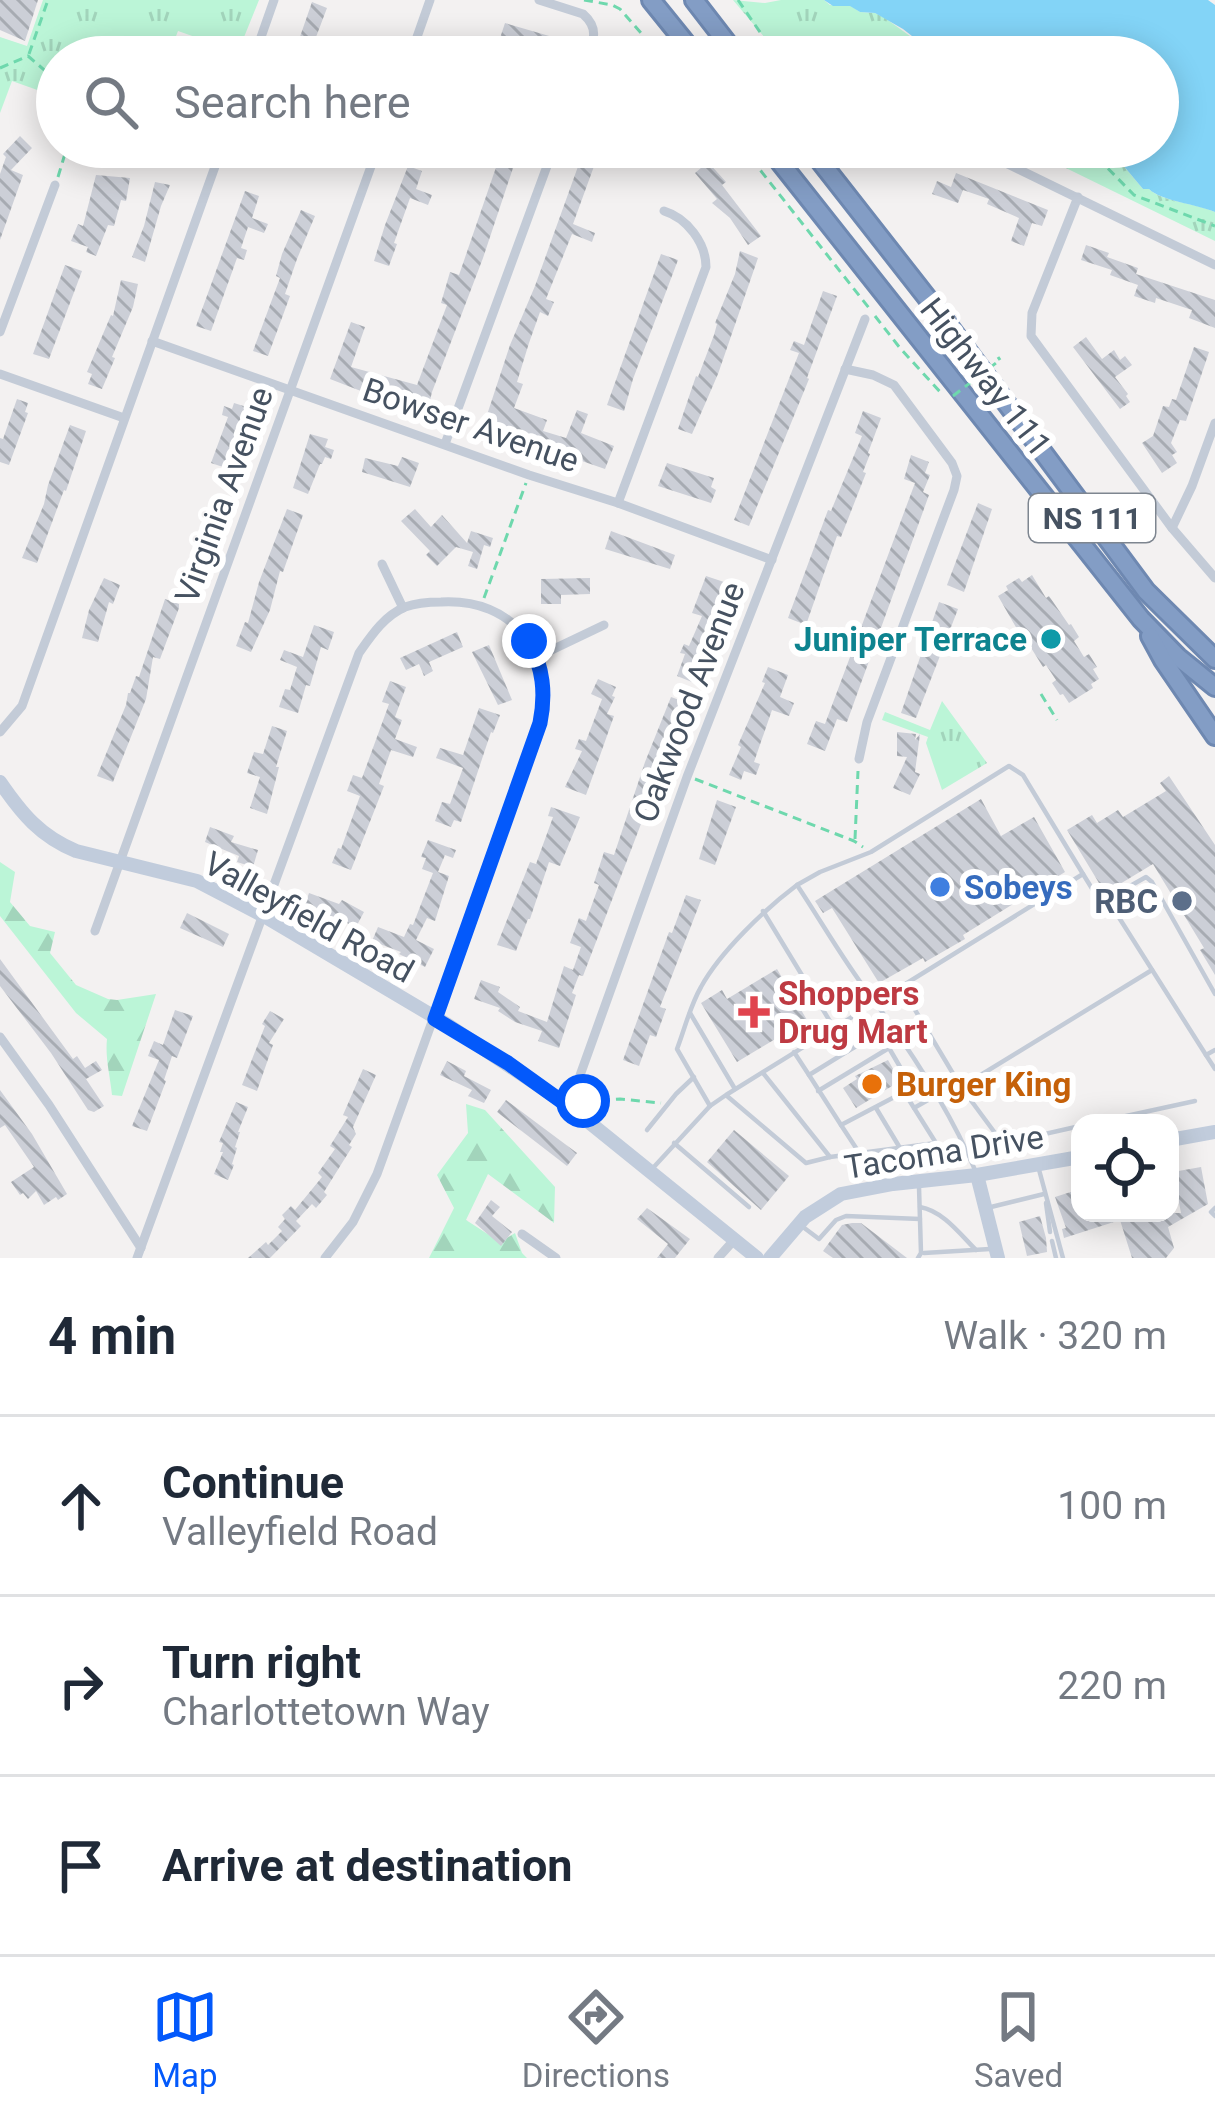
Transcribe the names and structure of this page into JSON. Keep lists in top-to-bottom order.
{
  "streets": {
    "highway": ["Highway 111", "NS 111"],
    "street": [
      "Bowser Avenue",
      "Virginia Avenue",
      "Oakwood Avenue",
      "Valleyfield Road",
      "Tacoma Drive"
    ]
  },
  "crossings": [
    ["Bowser Avenue", "Virginia Avenue"],
    ["Bowser Avenue", "Oakwood Avenue"],
    ["Virginia Avenue", "Valleyfield Road"],
    ["Oakwood Avenue", "Valleyfield Road"]
  ],
  "places": {
    "other": [
      "Juniper Terrace",
      "Sobeys",
      "RBC",
      "Burger King"
    ],
    "health": ["Shoppers Drug Mart"]
  },
  "page": {
    "search": "Search here",
    "heading": ["4 min", "Walk · 320 m"],
    "list": [
      ["Continue", "Valleyfield Road", "100 m"],
      ["Turn right", "Charlottetown Way", "220 m"],
      "Arrive at destination"
    ],
    "nav": ["Map", "Directions", "Saved"]
  }
}
